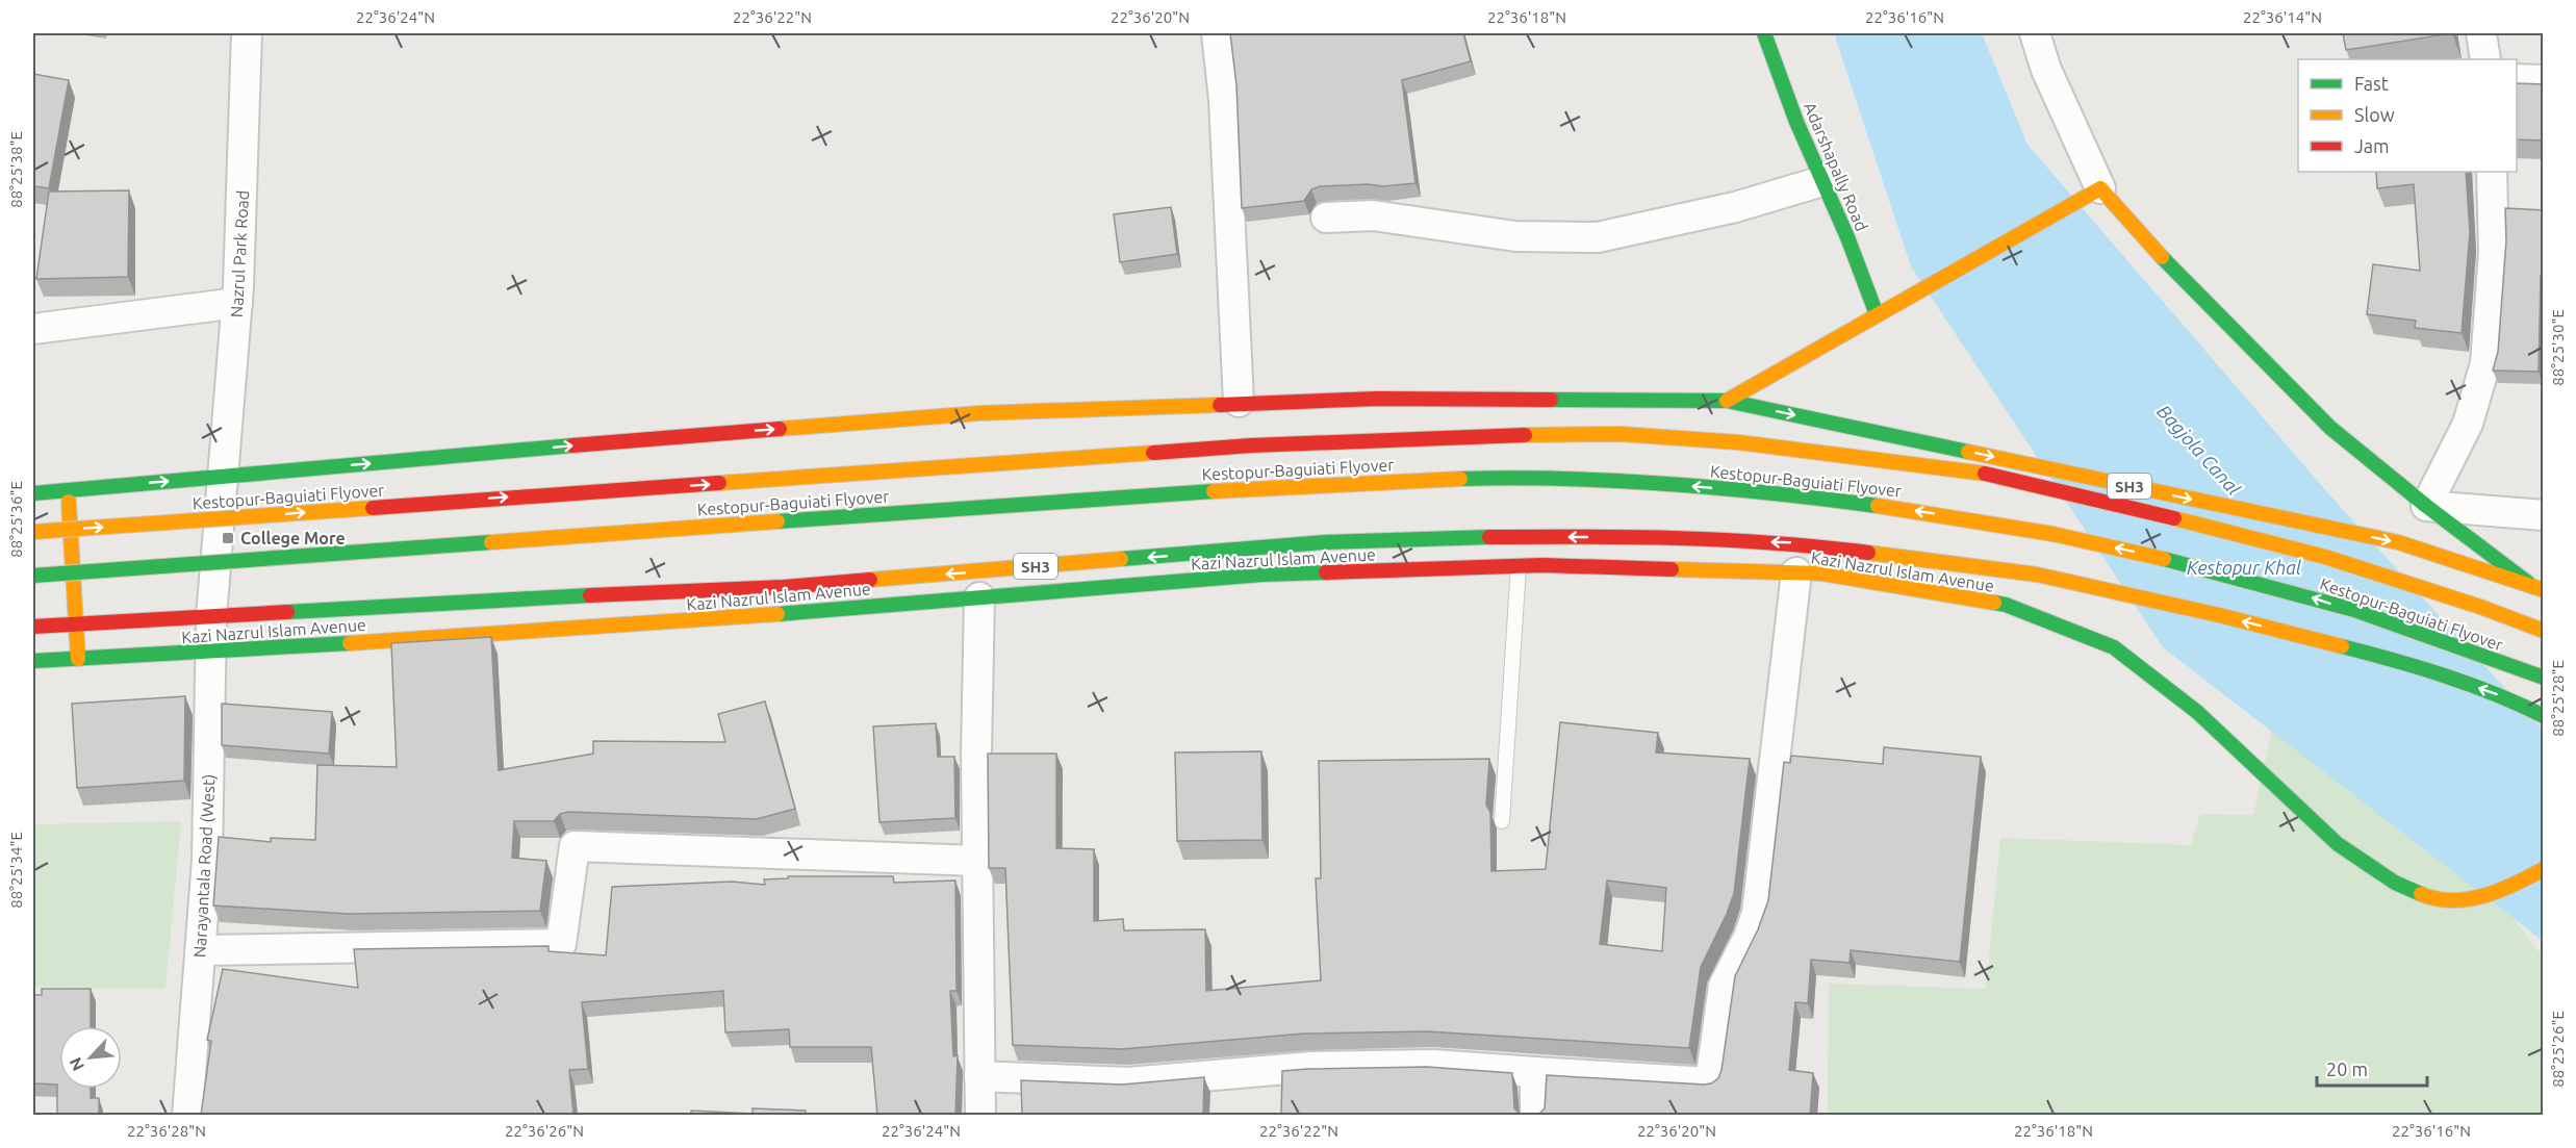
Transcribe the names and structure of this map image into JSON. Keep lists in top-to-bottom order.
{
  "streets": {
    "main road": [
      "Adarshapally Road",
      "Kestopur-Baguiati Flyover",
      "SH3",
      "Kazi Nazrul Islam Avenue"
    ],
    "street": ["Nazrul Park Road", "Narayantala Road (West)"]
  },
  "crossings": [
    ["Nazrul Park Road", "SH3"],
    ["Nazrul Park Road", "Kazi Nazrul Islam Avenue"],
    ["Nazrul Park Road", "Narayantala Road (West)"],
    ["Kazi Nazrul Islam Avenue", "Narayantala Road (West)"]
  ],
  "water": ["Bagjola Canal", "Kestopur Khal"],
  "places": {
    "transit": ["College More"]
  },
  "legend": ["Fast", "Slow", "Jam"],
  "scale_bar": "20 m",
  "north": "bottom left",
  "coordinates": [
    "22°36'24\"N",
    "22°36'22\"N",
    "22°36'20\"N",
    "22°36'18\"N",
    "22°36'16\"N",
    "22°36'14\"N",
    "88°25'38\"E",
    "88°25'30\"E",
    "88°25'36\"E",
    "88°25'28\"E",
    "88°25'34\"E",
    "88°25'26\"E",
    "22°36'28\"N",
    "22°36'26\"N"
  ]
}
